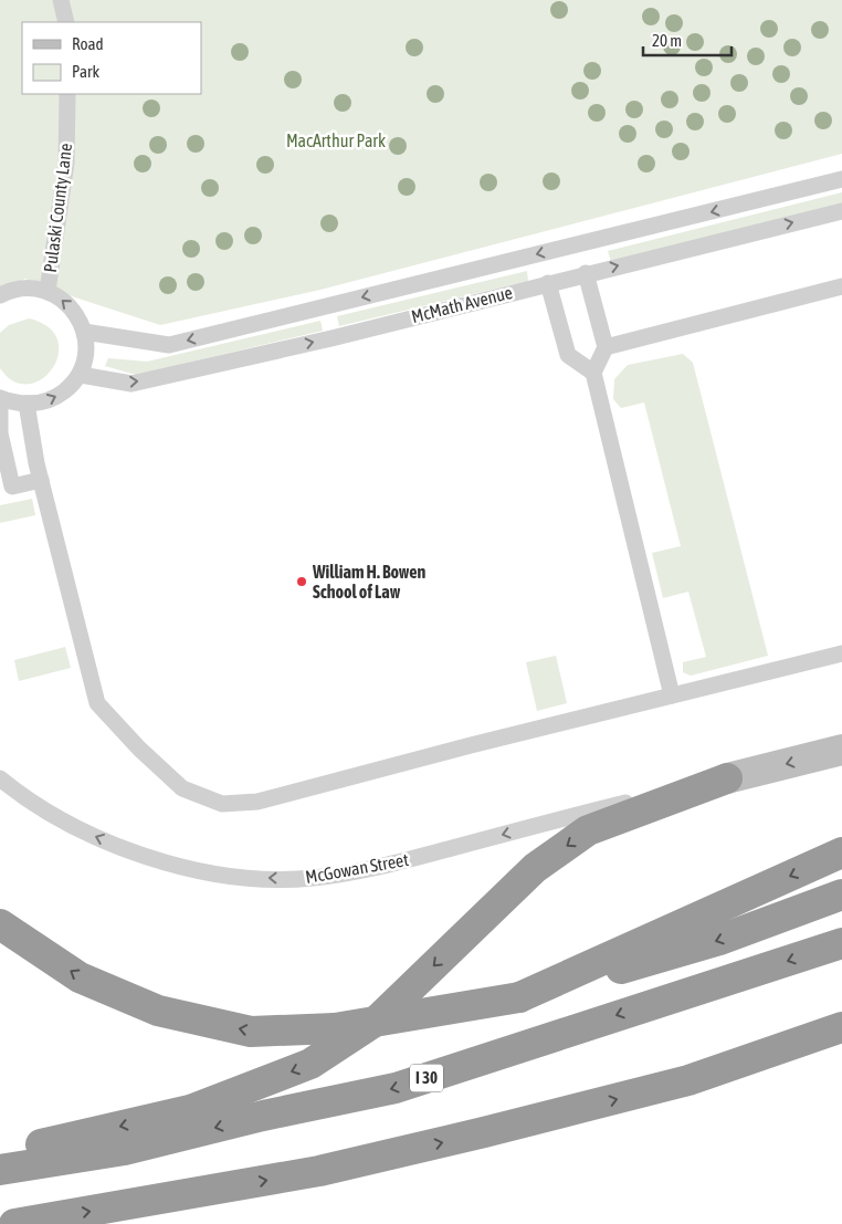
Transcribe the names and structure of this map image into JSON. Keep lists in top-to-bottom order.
{
  "streets": {
    "highway": ["I 30"],
    "lane": ["Pulaski County Lane", "McMath Avenue", "McGowan Street"]
  },
  "one_way": ["McGowan Street"],
  "parks": ["MacArthur Park"],
  "places": ["William H. Bowen School of Law"],
  "legend": ["Road", "Park"],
  "scale_bar": "20 m"
}
